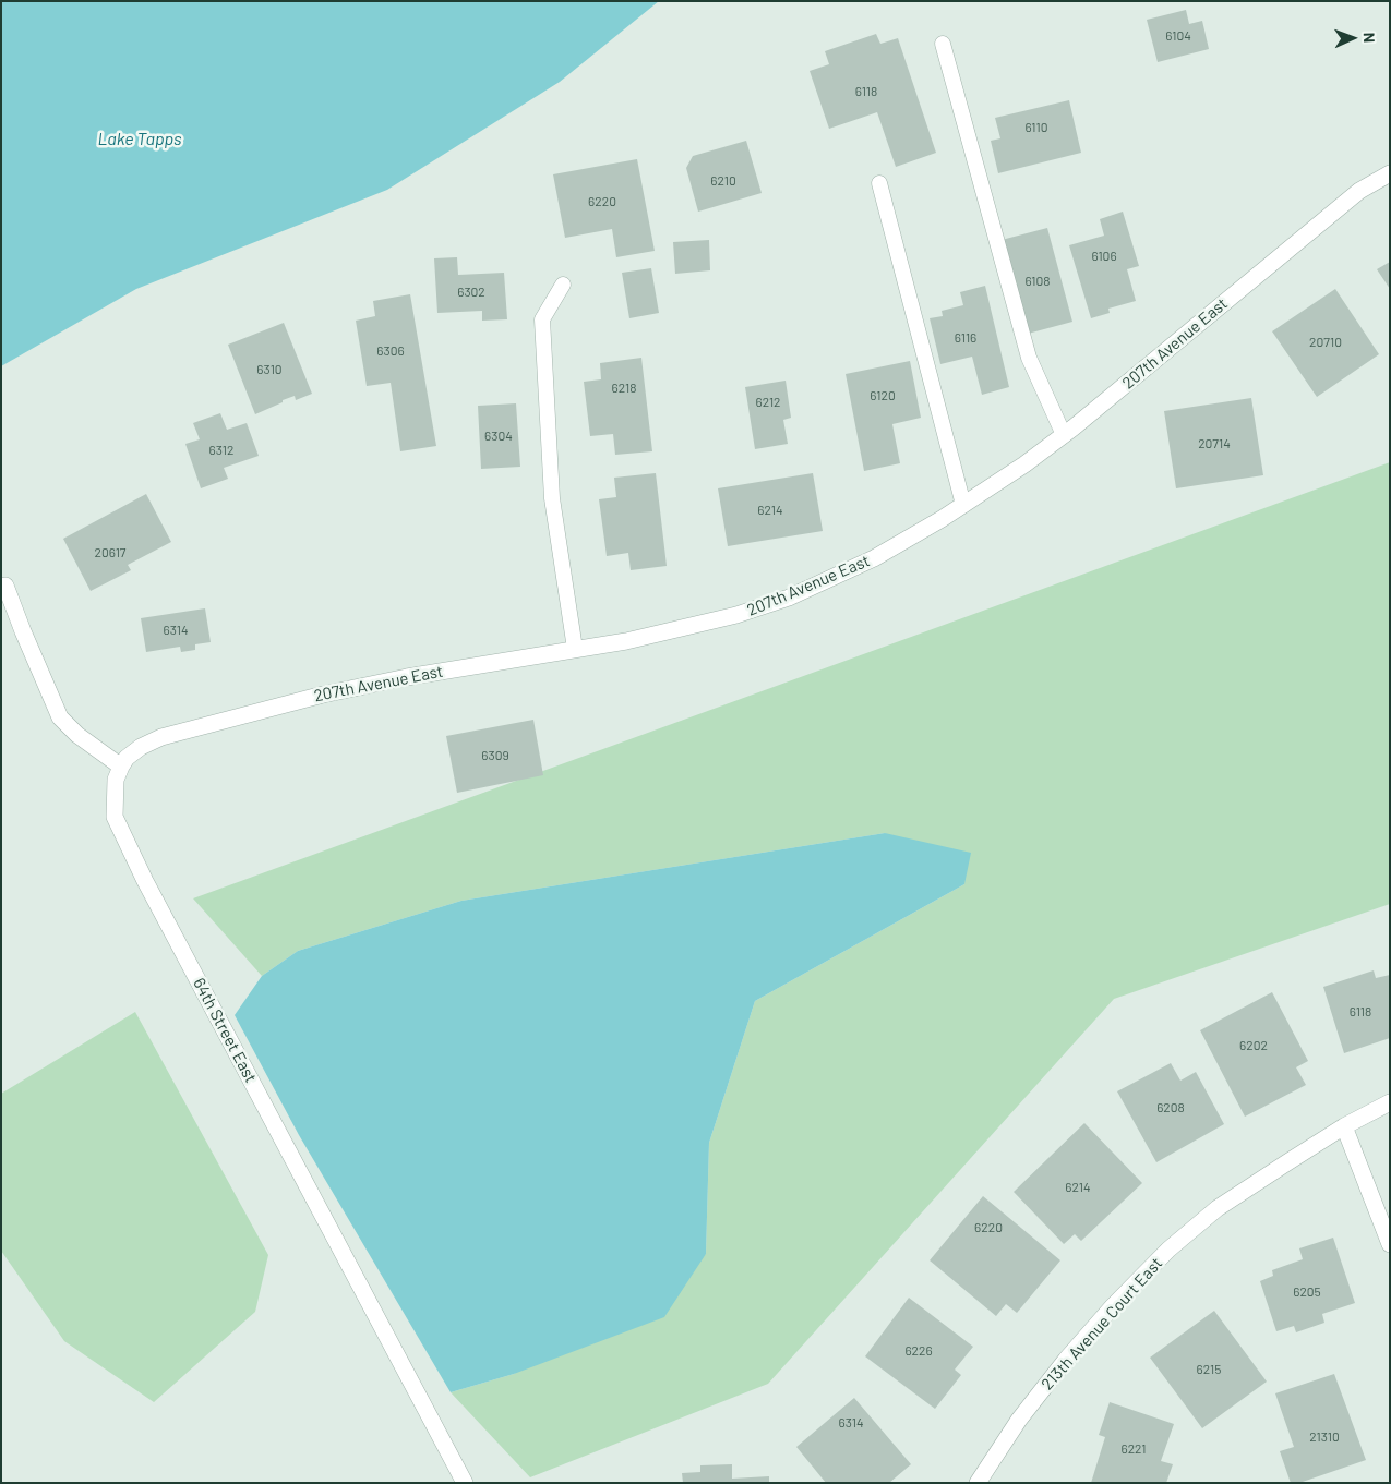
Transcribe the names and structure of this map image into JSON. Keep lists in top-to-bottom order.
{
  "streets": {
    "street": ["207th Avenue East", "64th Street East", "213th Avenue Court East"]
  },
  "crossings": [
    ["207th Avenue East", "64th Street East"]
  ],
  "water": ["Lake Tapps"],
  "house_numbers": [
    "6104",
    "6118",
    "6110",
    "6210",
    "6220",
    "6106",
    "6108",
    "6302",
    "6116",
    "20710",
    "6306",
    "6310",
    "6218",
    "6120",
    "6212",
    "6304",
    "20714",
    "6312",
    "6214",
    "20617",
    "6314",
    "6309",
    "6118",
    "6202",
    "6208",
    "6214",
    "6220",
    "6205",
    "6226",
    "6215",
    "6314",
    "21310",
    "6221"
  ],
  "north": "right"
}
